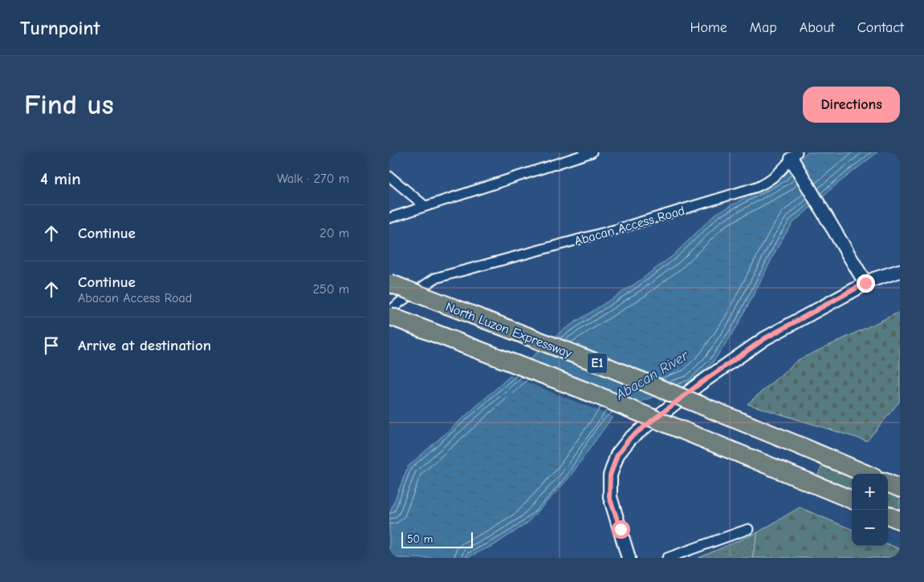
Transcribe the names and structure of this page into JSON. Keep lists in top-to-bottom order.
{
  "streets": {
    "highway": ["North Luzon Expressway", "E1"],
    "street": ["Abacan Access Road"]
  },
  "water": ["Abacan River"],
  "scale_bar": "50 m",
  "page": {
    "header": "Turnpoint",
    "nav": [
      "Home",
      "Map",
      "About",
      "Contact"
    ],
    "buttons": "Directions",
    "title": "Find us",
    "heading": ["4 min", "Walk · 270 m"],
    "list": [
      ["Continue", "20 m"],
      ["Continue", "Abacan Access Road", "250 m"],
      "Arrive at destination"
    ],
    "map_buttons": ["+", "−"],
    "scale": "50 m"
  }
}
